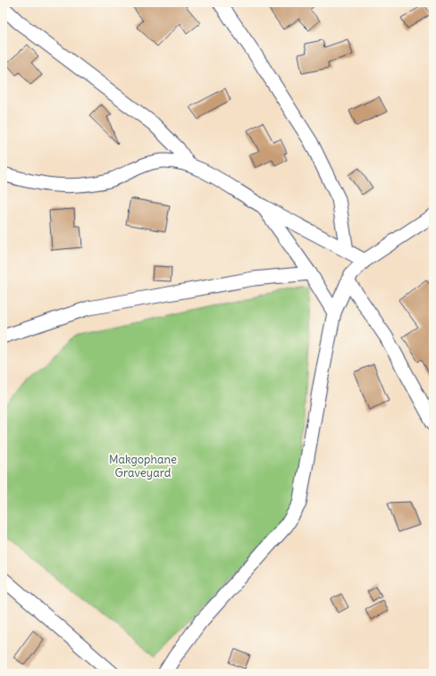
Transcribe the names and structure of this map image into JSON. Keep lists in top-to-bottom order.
{
  "parks": ["Makgophane Graveyard"]
}
